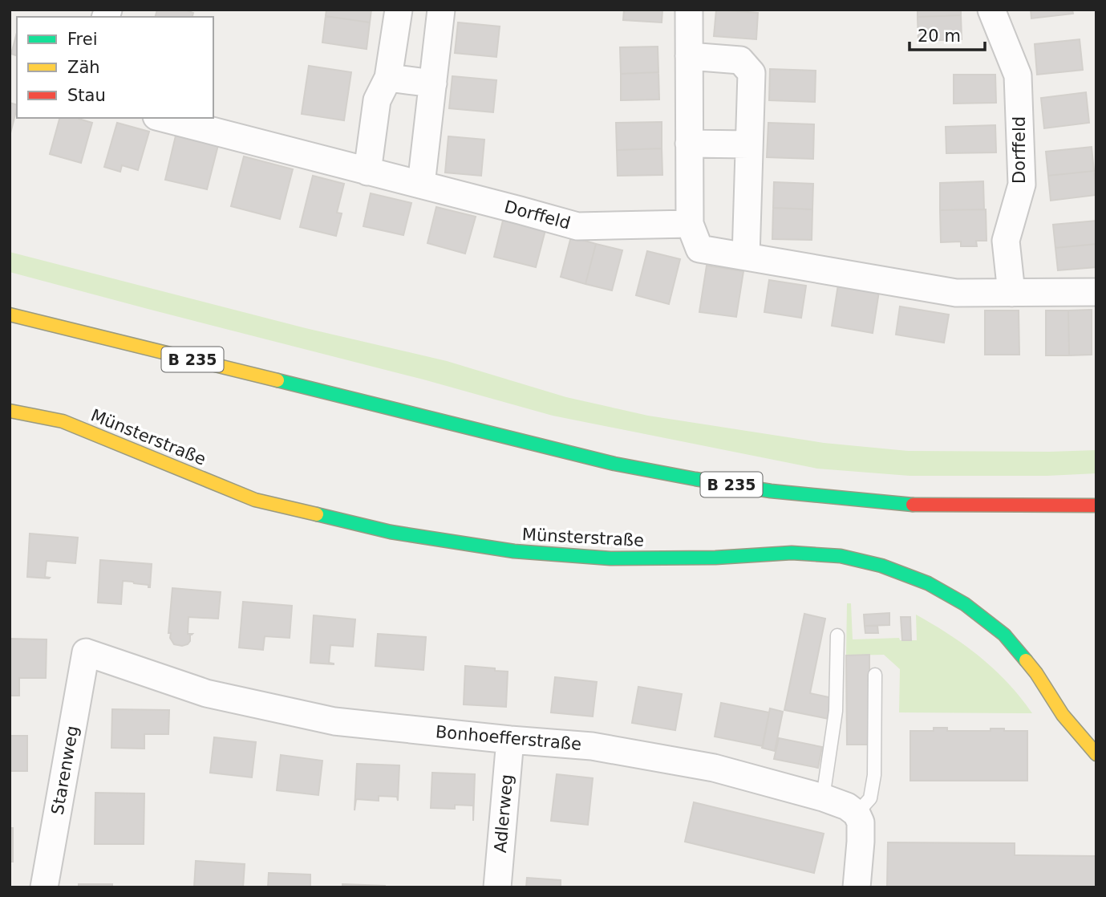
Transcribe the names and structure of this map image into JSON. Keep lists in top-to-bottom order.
{
  "streets": {
    "street": [
      "Dorffeld",
      "B 235",
      "Münsterstraße",
      "Bonhoefferstraße",
      "Starenweg",
      "Adlerweg"
    ]
  },
  "crossings": [
    ["Bonhoefferstraße", "Starenweg"],
    ["Bonhoefferstraße", "Adlerweg"]
  ],
  "legend": ["Frei", "Zäh", "Stau"],
  "scale_bar": "20 m"
}
